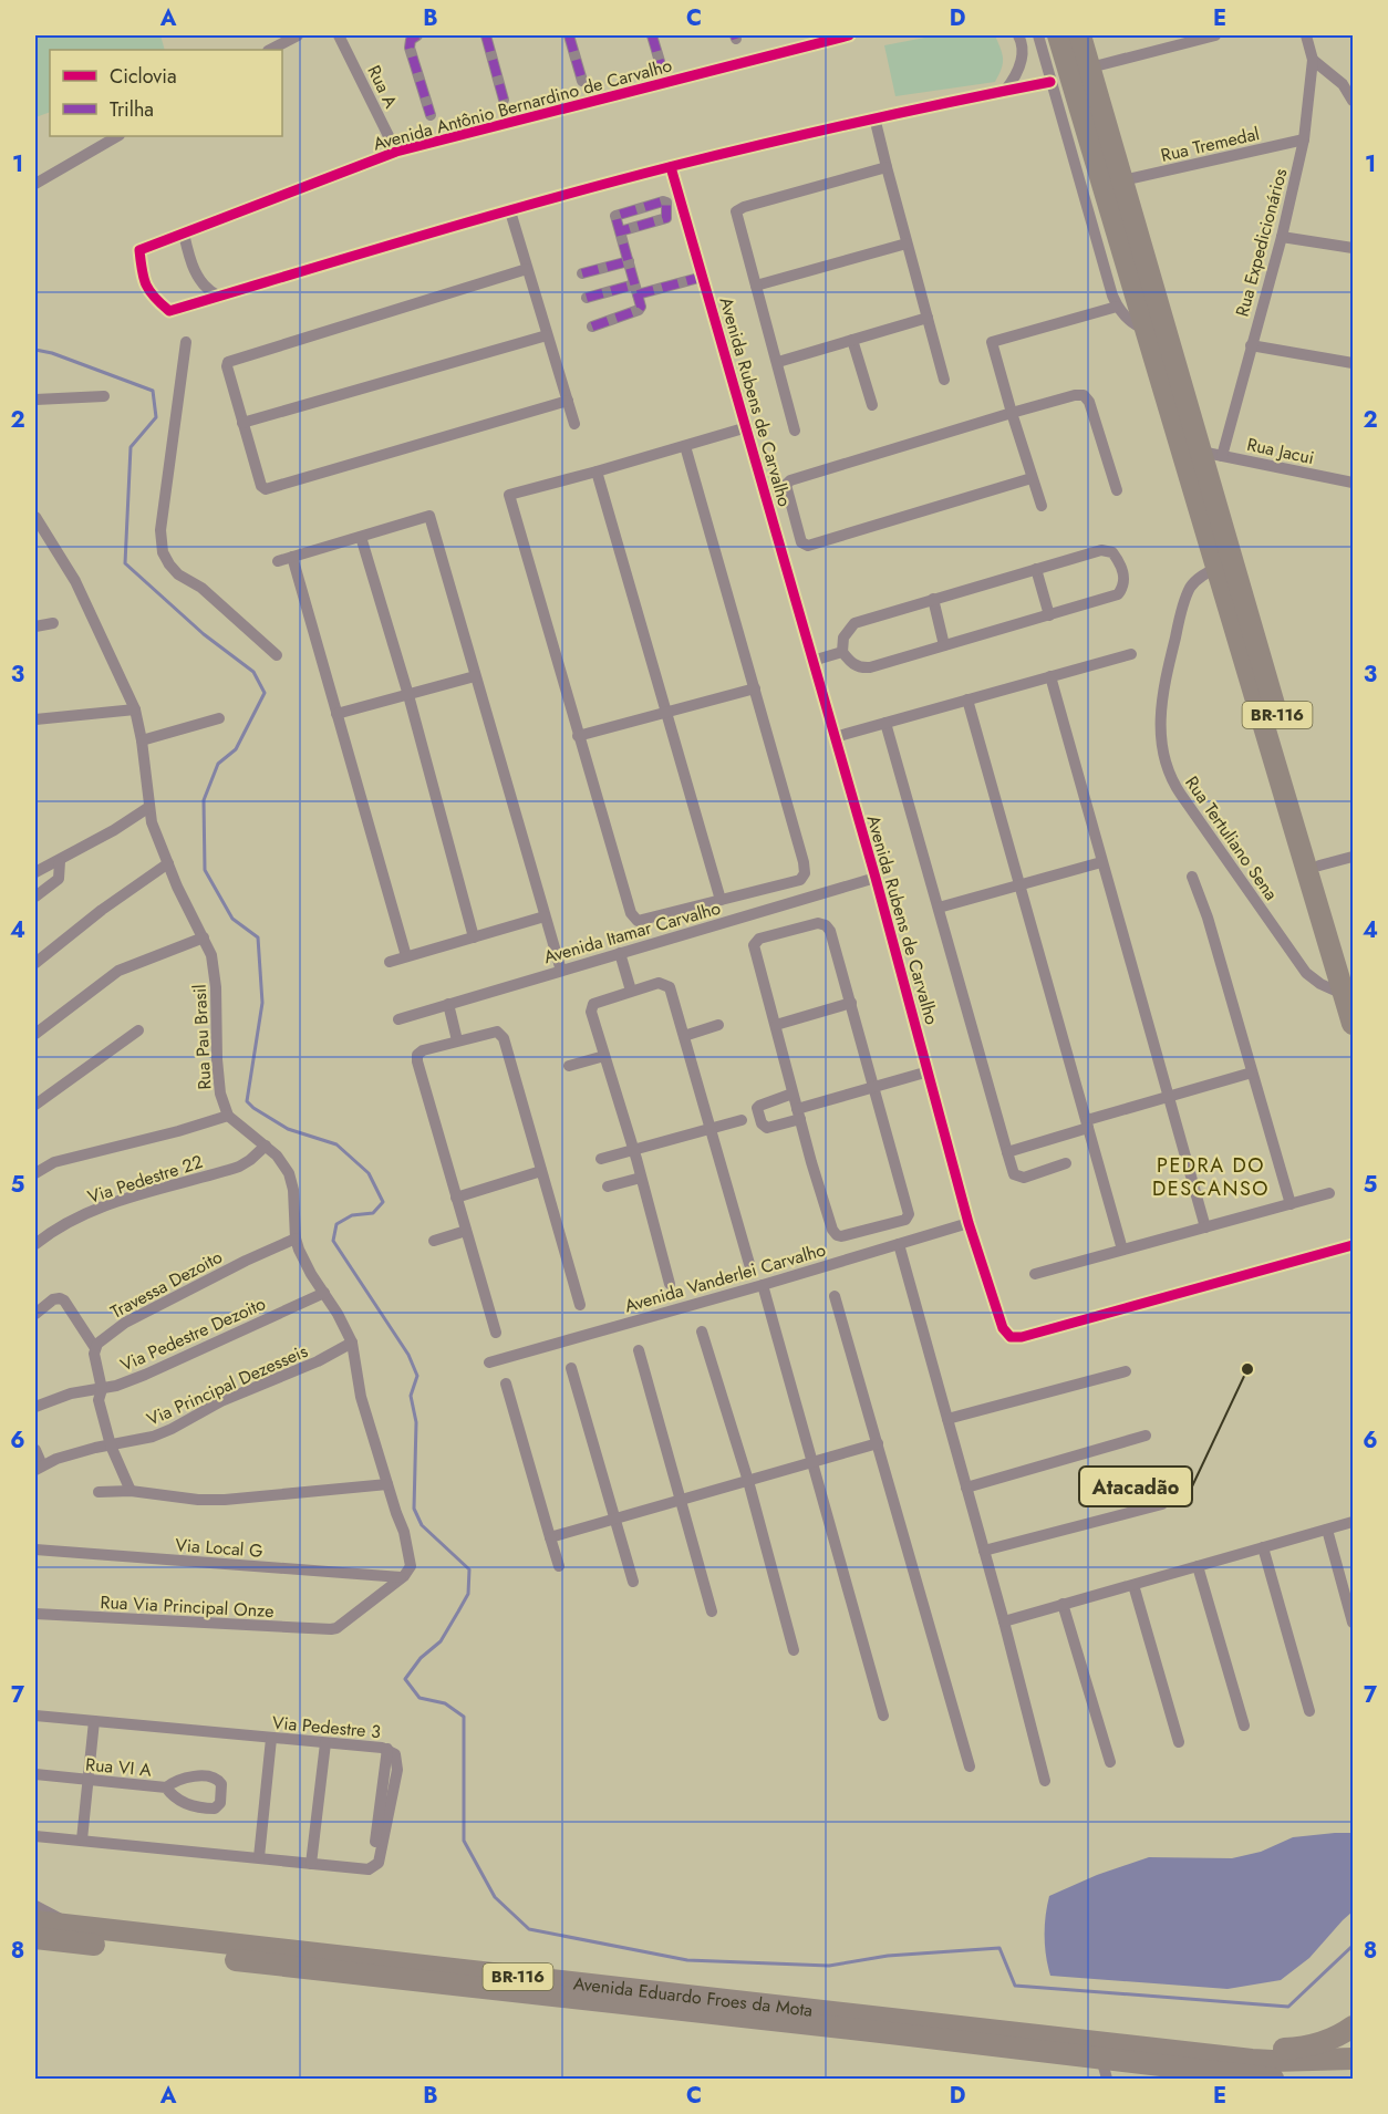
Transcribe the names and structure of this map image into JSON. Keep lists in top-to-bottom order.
{
  "streets": {
    "highway": ["BR-116", "Avenida Eduardo Froes da Mota"],
    "street": [
      "Rua A",
      "Avenida Antônio Bernardino de Carvalho",
      "Rua Tremedal",
      "Rua Expedicionários",
      "Avenida Rubens de Carvalho",
      "Rua Jacui",
      "Rua Tertuliano Sena",
      "Avenida Itamar Carvalho",
      "Rua Pau Brasil",
      "Via Pedestre 22",
      "Avenida Vanderlei Carvalho",
      "Travessa Dezoito",
      "Via Pedestre Dezoito",
      "Via Principal Dezesseis",
      "Via Local G",
      "Rua Via Principal Onze",
      "Via Pedestre 3",
      "Rua VI A"
    ]
  },
  "crossings": [
    ["Rua A", "Avenida Antônio Bernardino de Carvalho"],
    ["Rua Tremedal", "Rua Expedicionários"],
    ["Rua Expedicionários", "Rua Jacui"],
    ["Avenida Rubens de Carvalho", "Avenida Itamar Carvalho"],
    ["Avenida Rubens de Carvalho", "Avenida Vanderlei Carvalho"],
    ["Rua Jacui", "BR-116"],
    ["BR-116", "Rua Tertuliano Sena"],
    ["Via Local G", "Rua Via Principal Onze"]
  ],
  "districts": ["PEDRA DO DESCANSO"],
  "places": ["Atacadão"],
  "legend": ["Ciclovia", "Trilha"],
  "grid": {
    "columns": [
      "A",
      "B",
      "C",
      "D",
      "E"
    ],
    "rows": [
      "1",
      "2",
      "3",
      "4",
      "5",
      "6",
      "7",
      "8"
    ]
  }
}
